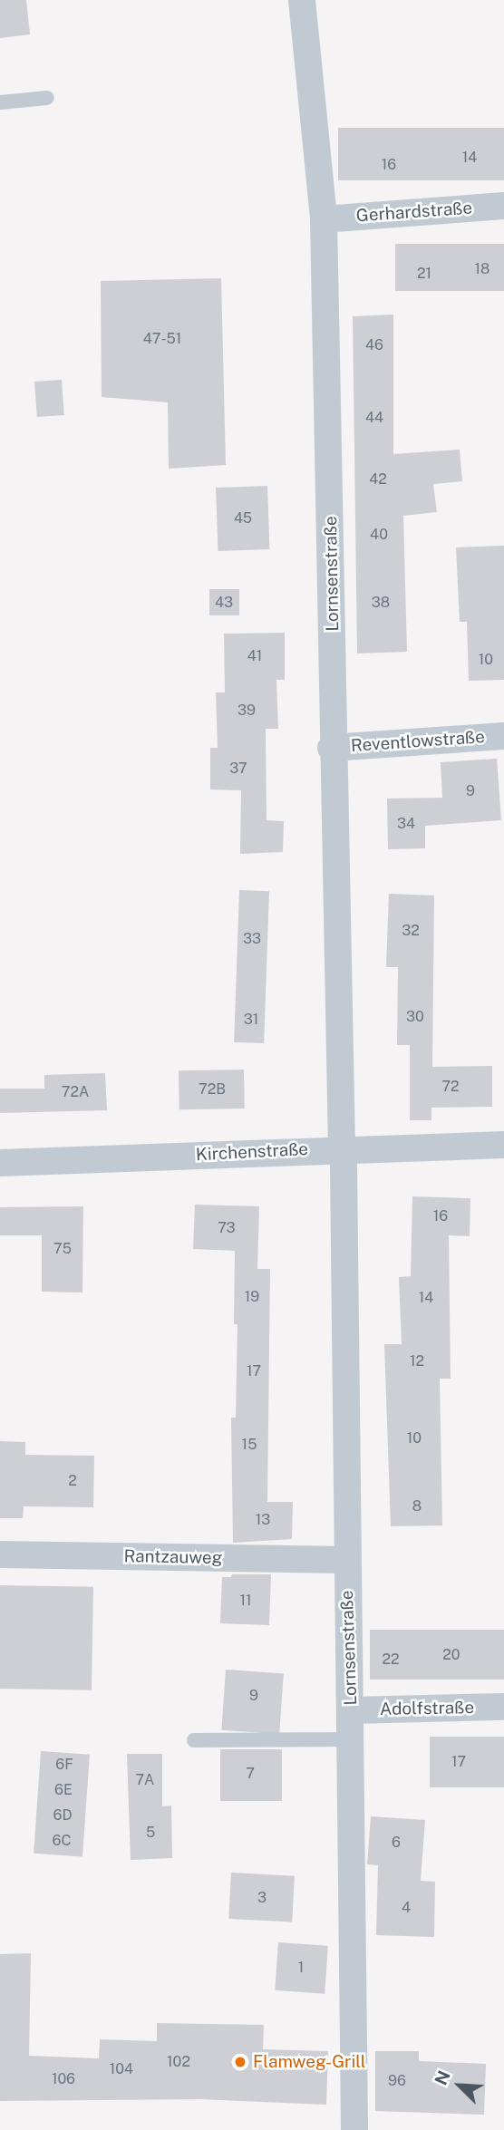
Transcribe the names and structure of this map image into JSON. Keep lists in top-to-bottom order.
{
  "streets": {
    "street": [
      "Gerhardstraße",
      "Lornsenstraße",
      "Reventlowstraße",
      "Kirchenstraße",
      "Rantzauweg",
      "Adolfstraße"
    ]
  },
  "crossings": [
    ["Gerhardstraße", "Lornsenstraße"],
    ["Lornsenstraße", "Reventlowstraße"],
    ["Lornsenstraße", "Kirchenstraße"],
    ["Lornsenstraße", "Rantzauweg"],
    ["Lornsenstraße", "Adolfstraße"]
  ],
  "places": ["Flamweg-Grill"],
  "house_numbers": [
    "14",
    "16",
    "18",
    "21",
    "47-51",
    "46",
    "44",
    "42",
    "45",
    "40",
    "43",
    "38",
    "41",
    "10",
    "39",
    "37",
    "9",
    "34",
    "32",
    "33",
    "30",
    "31",
    "72",
    "72B",
    "72A",
    "16",
    "73",
    "75",
    "19",
    "14",
    "12",
    "17",
    "10",
    "15",
    "2",
    "8",
    "13",
    "11",
    "20",
    "22",
    "9",
    "17",
    "6F",
    "7",
    "7A",
    "6E",
    "6D",
    "5",
    "6C",
    "6",
    "3",
    "4",
    "1",
    "102",
    "104",
    "106",
    "96"
  ],
  "north": "top left"
}
